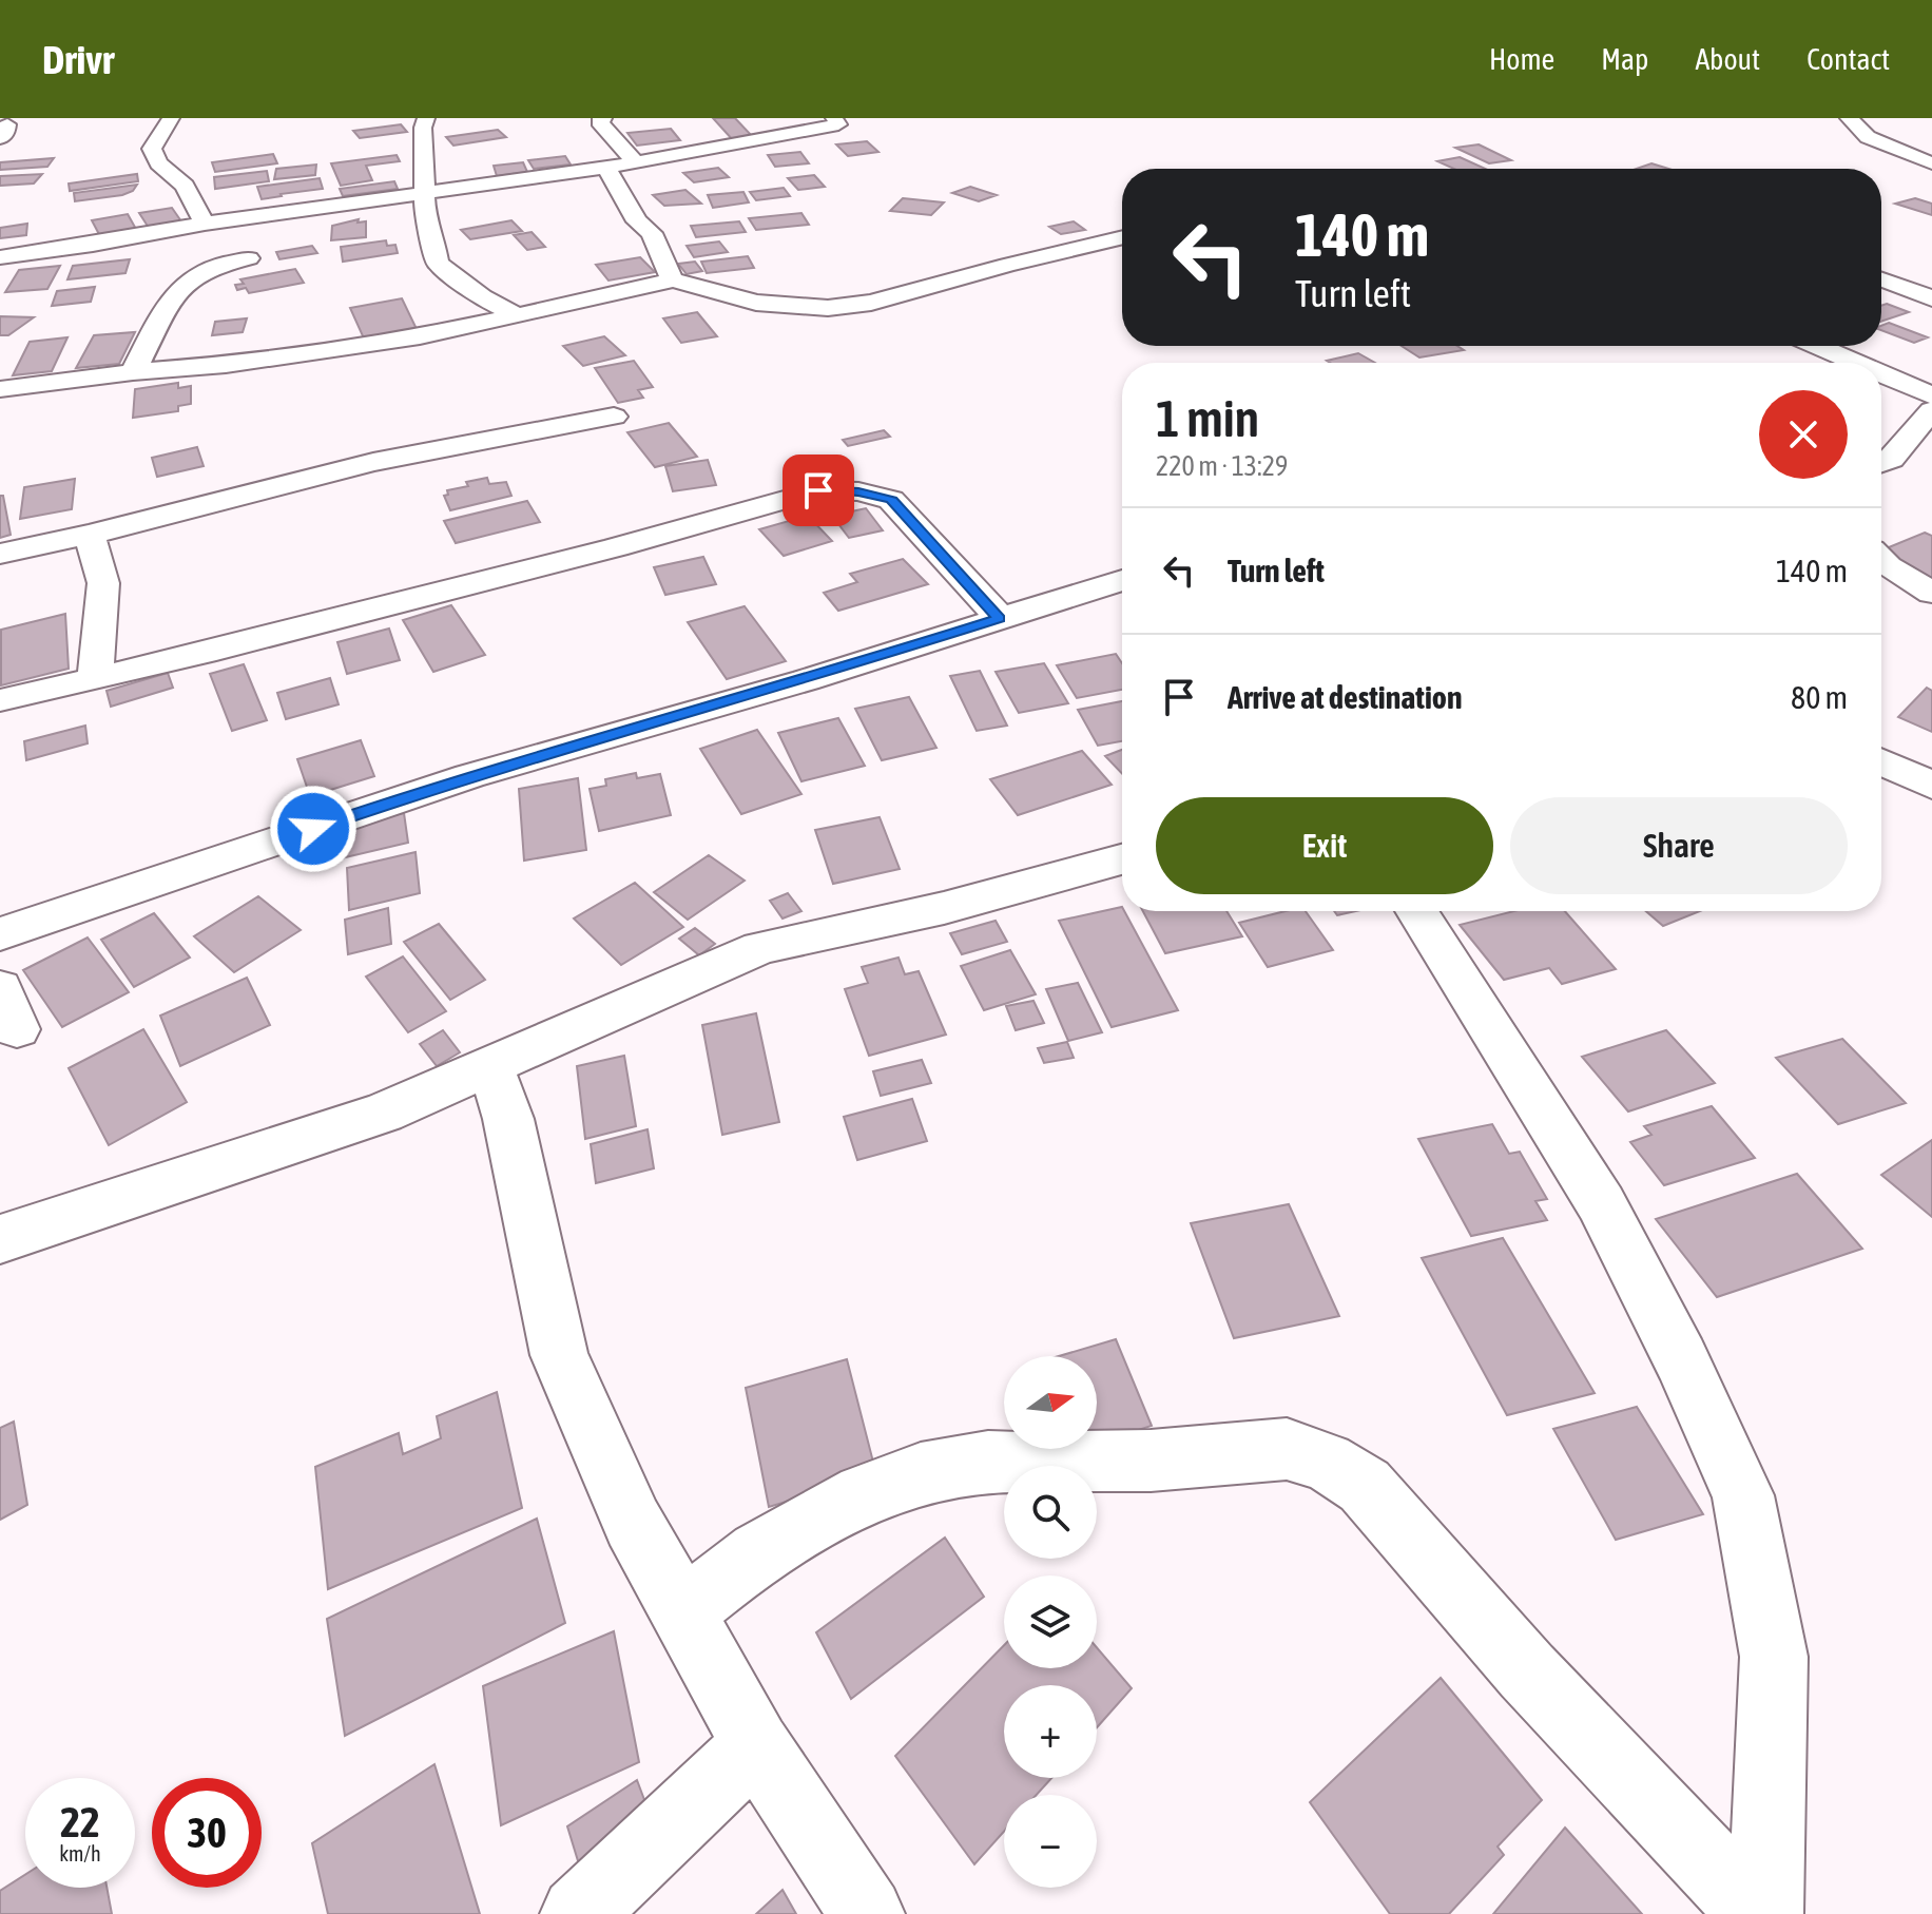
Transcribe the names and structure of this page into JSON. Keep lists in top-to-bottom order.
{
  "north": "right",
  "page": {
    "header": "Drivr",
    "nav": [
      "Home",
      "Map",
      "About",
      "Contact"
    ],
    "turn": ["140 m", "Turn left"],
    "heading": ["1 min", "220 m · 13:29"],
    "list": [
      {
        "name": "Turn left",
        "value": "140 m"
      },
      {
        "name": "Arrive at destination",
        "value": "80 m"
      }
    ],
    "buttons": ["Exit", "Share"],
    "map_buttons": ["+", "−"],
    "speed": "22 km/h",
    "limit": "30"
  }
}
